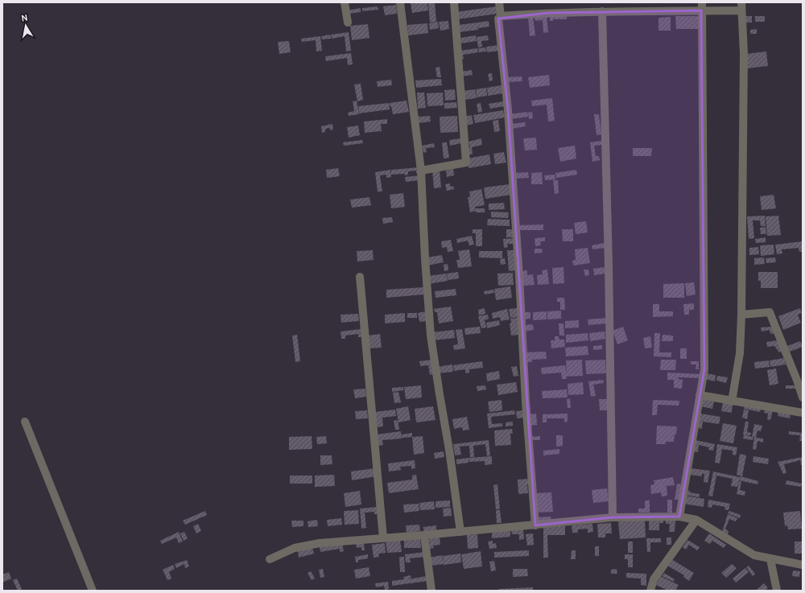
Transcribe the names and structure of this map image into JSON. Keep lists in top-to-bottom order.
{
  "north": "top"
}
